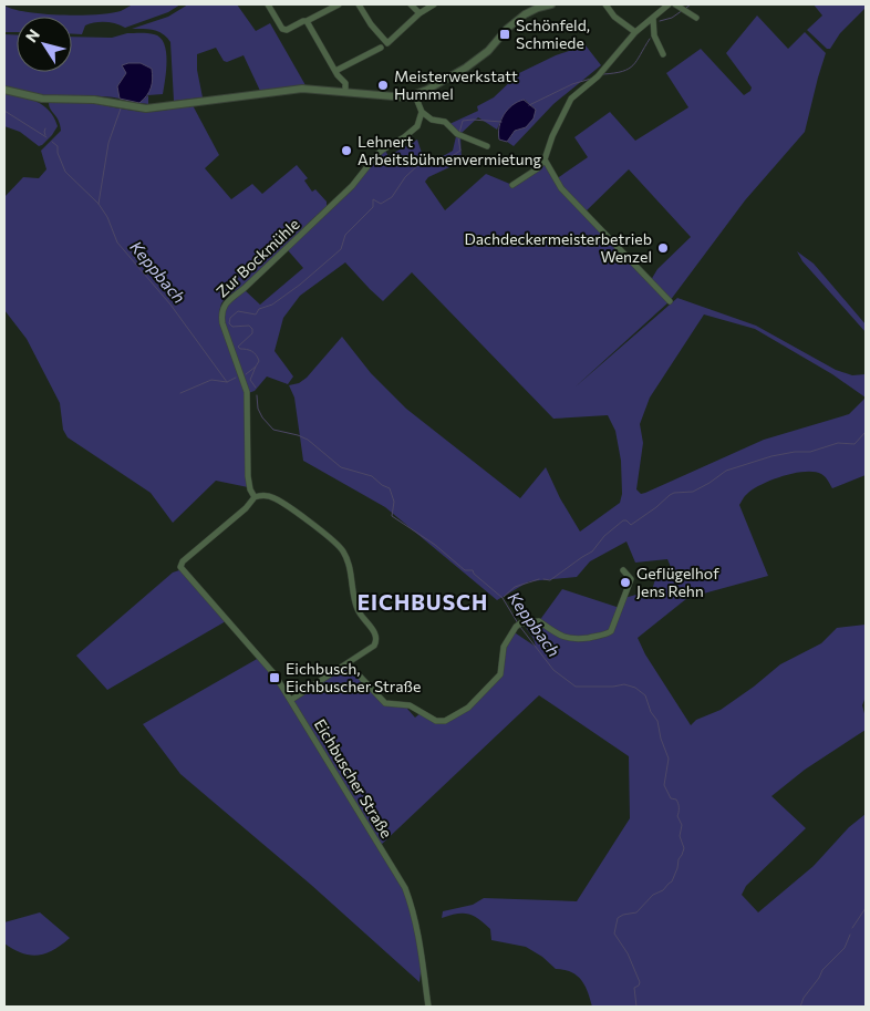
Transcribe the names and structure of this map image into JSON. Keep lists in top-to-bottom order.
{
  "streets": {
    "street": ["Zur Bockmühle", "Eichbuscher Straße"]
  },
  "crossings": [
    ["Zur Bockmühle", "Eichbuscher Straße"]
  ],
  "districts": ["EICHBUSCH"],
  "water": ["Keppbach"],
  "places": {
    "transit": ["Schönfeld, Schmiede", "Eichbusch, Eichbuscher Straße"],
    "other": [
      "Meisterwerkstatt Hummel",
      "Lehnert Arbeitsbühnenvermietung",
      "Dachdeckermeisterbetrieb Wenzel",
      "Geflügelhof Jens Rehn"
    ]
  },
  "north": "top left"
}
